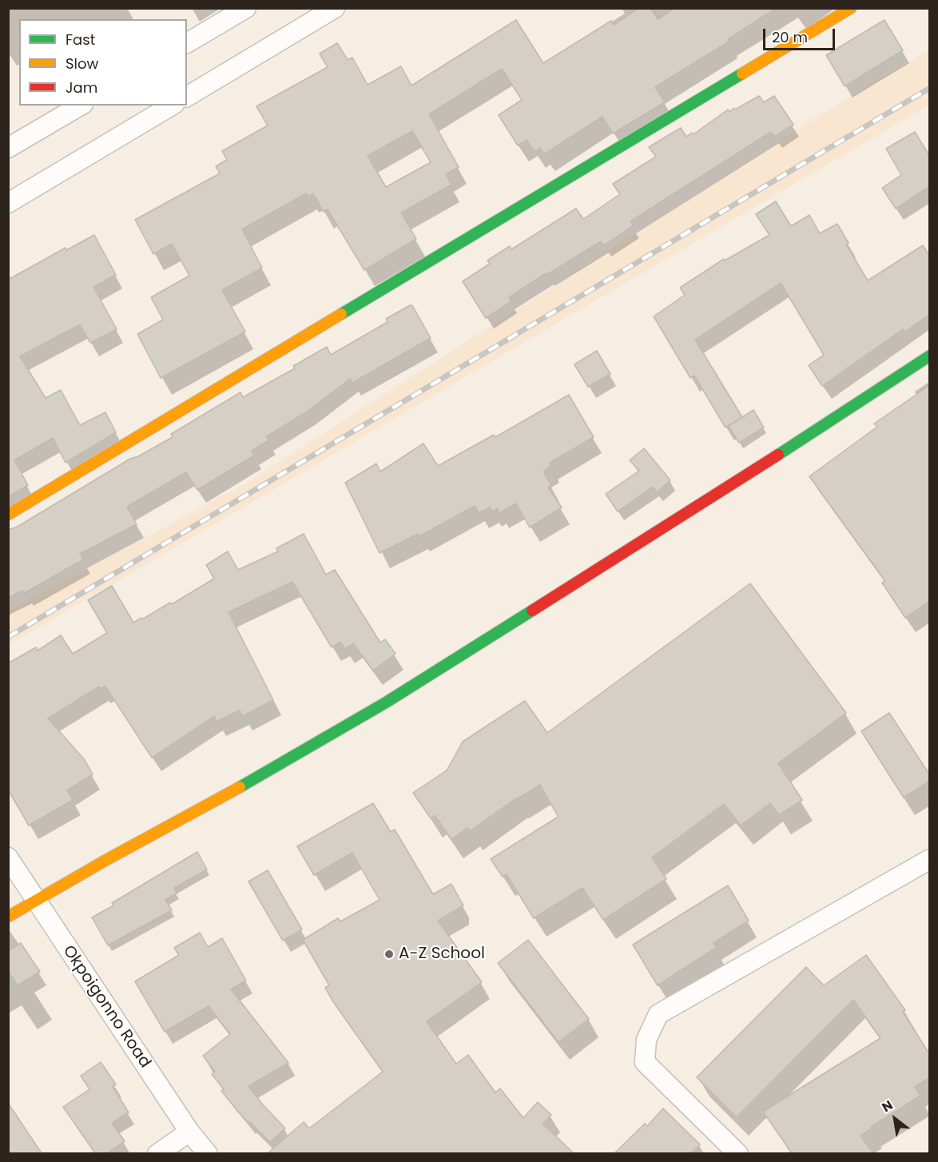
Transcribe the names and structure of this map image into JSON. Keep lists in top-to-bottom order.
{
  "streets": {
    "street": ["Okpoigonno Road"]
  },
  "places": ["A-Z School"],
  "legend": ["Fast", "Slow", "Jam"],
  "scale_bar": "20 m",
  "north": "top left"
}
